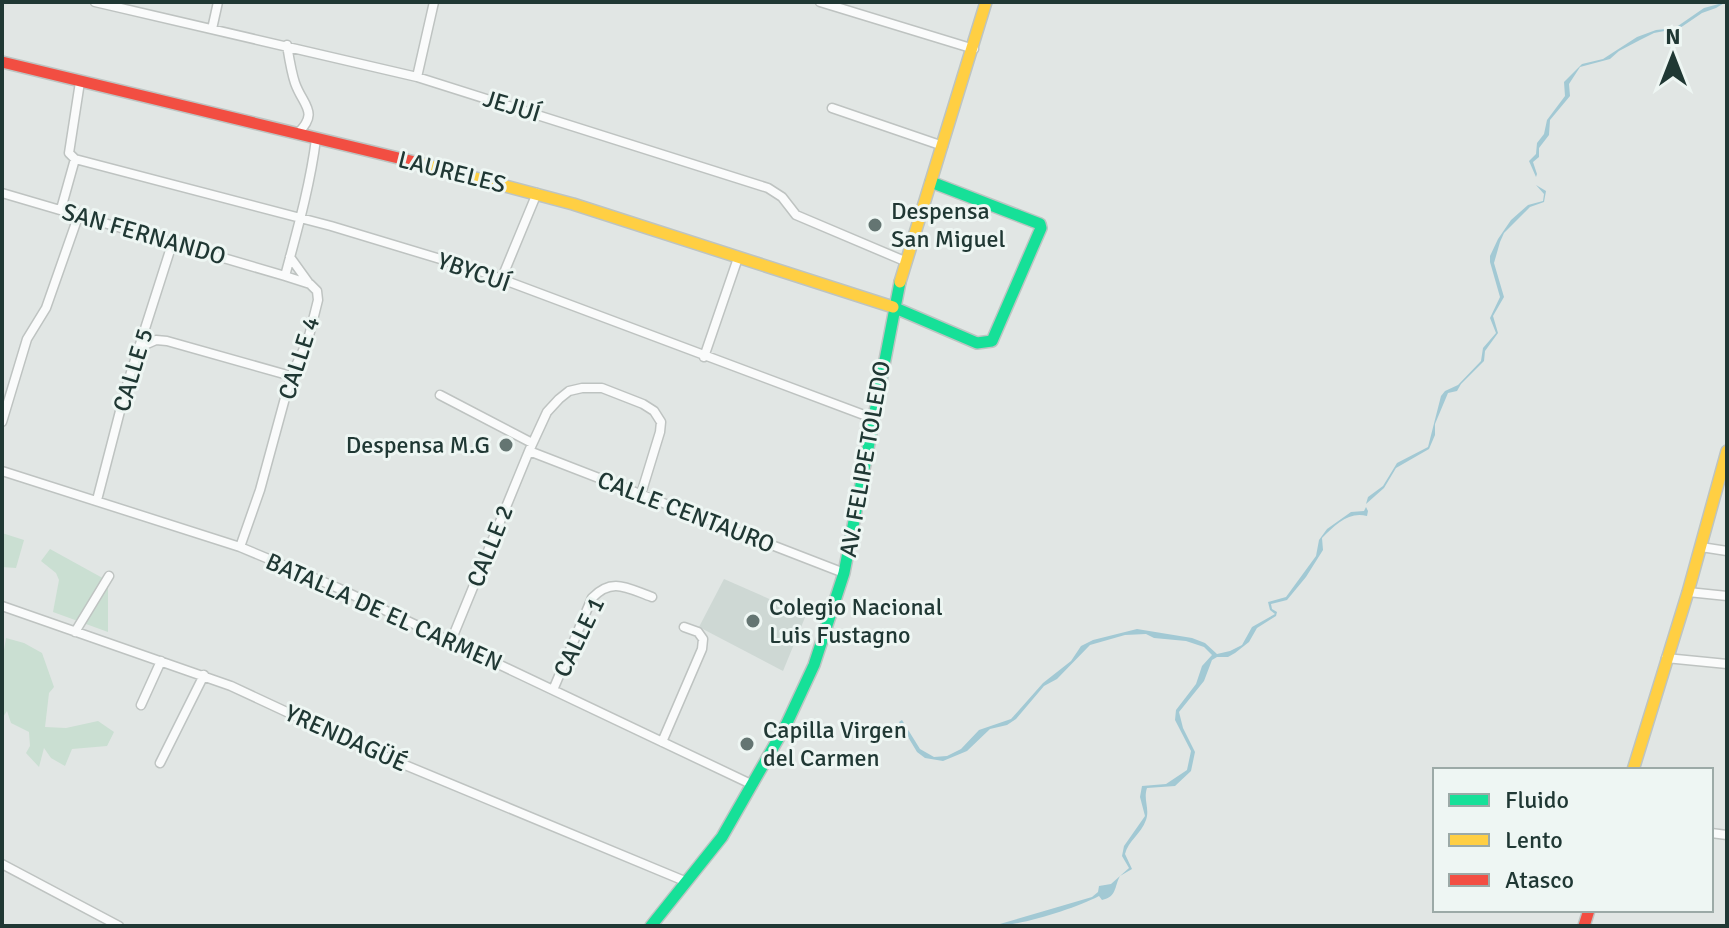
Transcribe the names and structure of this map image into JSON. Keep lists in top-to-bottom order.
{
  "streets": {
    "street": [
      "JEJUÍ",
      "LAURELES",
      "SAN FERNANDO",
      "YBYCUÍ",
      "CALLE 4",
      "CALLE 5",
      "AV. FELIPE TOLEDO",
      "CALLE CENTAURO",
      "CALLE 2",
      "BATALLA DE EL CARMEN",
      "CALLE 1",
      "YRENDAGÜÉ"
    ]
  },
  "crossings": [
    ["JEJUÍ", "AV. FELIPE TOLEDO"],
    ["LAURELES", "AV. FELIPE TOLEDO"],
    ["SAN FERNANDO", "CALLE 4"],
    ["SAN FERNANDO", "CALLE 5"],
    ["YBYCUÍ", "AV. FELIPE TOLEDO"],
    ["CALLE 4", "BATALLA DE EL CARMEN"],
    ["CALLE 5", "BATALLA DE EL CARMEN"],
    ["AV. FELIPE TOLEDO", "CALLE CENTAURO"],
    ["AV. FELIPE TOLEDO", "BATALLA DE EL CARMEN"],
    ["AV. FELIPE TOLEDO", "YRENDAGÜÉ"],
    ["CALLE CENTAURO", "CALLE 2"],
    ["CALLE 2", "BATALLA DE EL CARMEN"],
    ["BATALLA DE EL CARMEN", "CALLE 1"]
  ],
  "places": [
    "Despensa San Miguel",
    "Despensa M.G",
    "Colegio Nacional Luis Fustagno",
    "Capilla Virgen del Carmen"
  ],
  "legend": ["Fluido", "Lento", "Atasco"],
  "north": "top"
}
